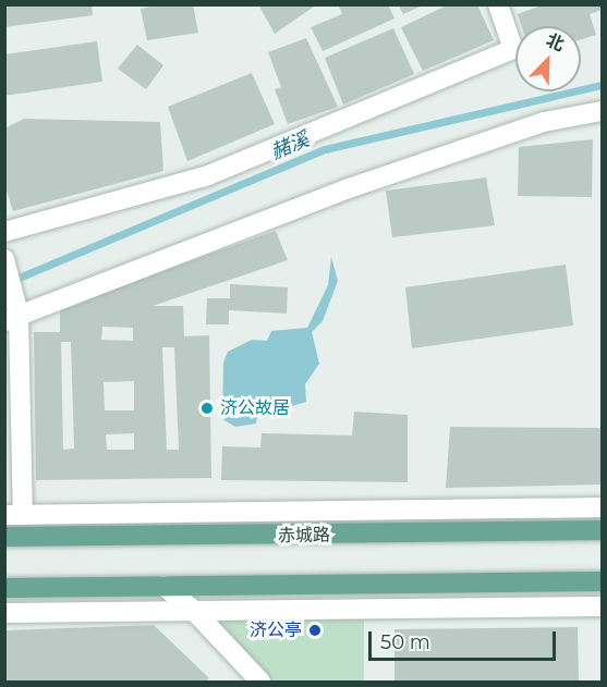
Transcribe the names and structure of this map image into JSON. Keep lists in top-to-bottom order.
{
  "streets": {
    "main road": ["赤城路"]
  },
  "water": ["赭溪"],
  "places": ["济公故居", "济公亭"],
  "scale_bar": "50 m",
  "north": "top right"
}
